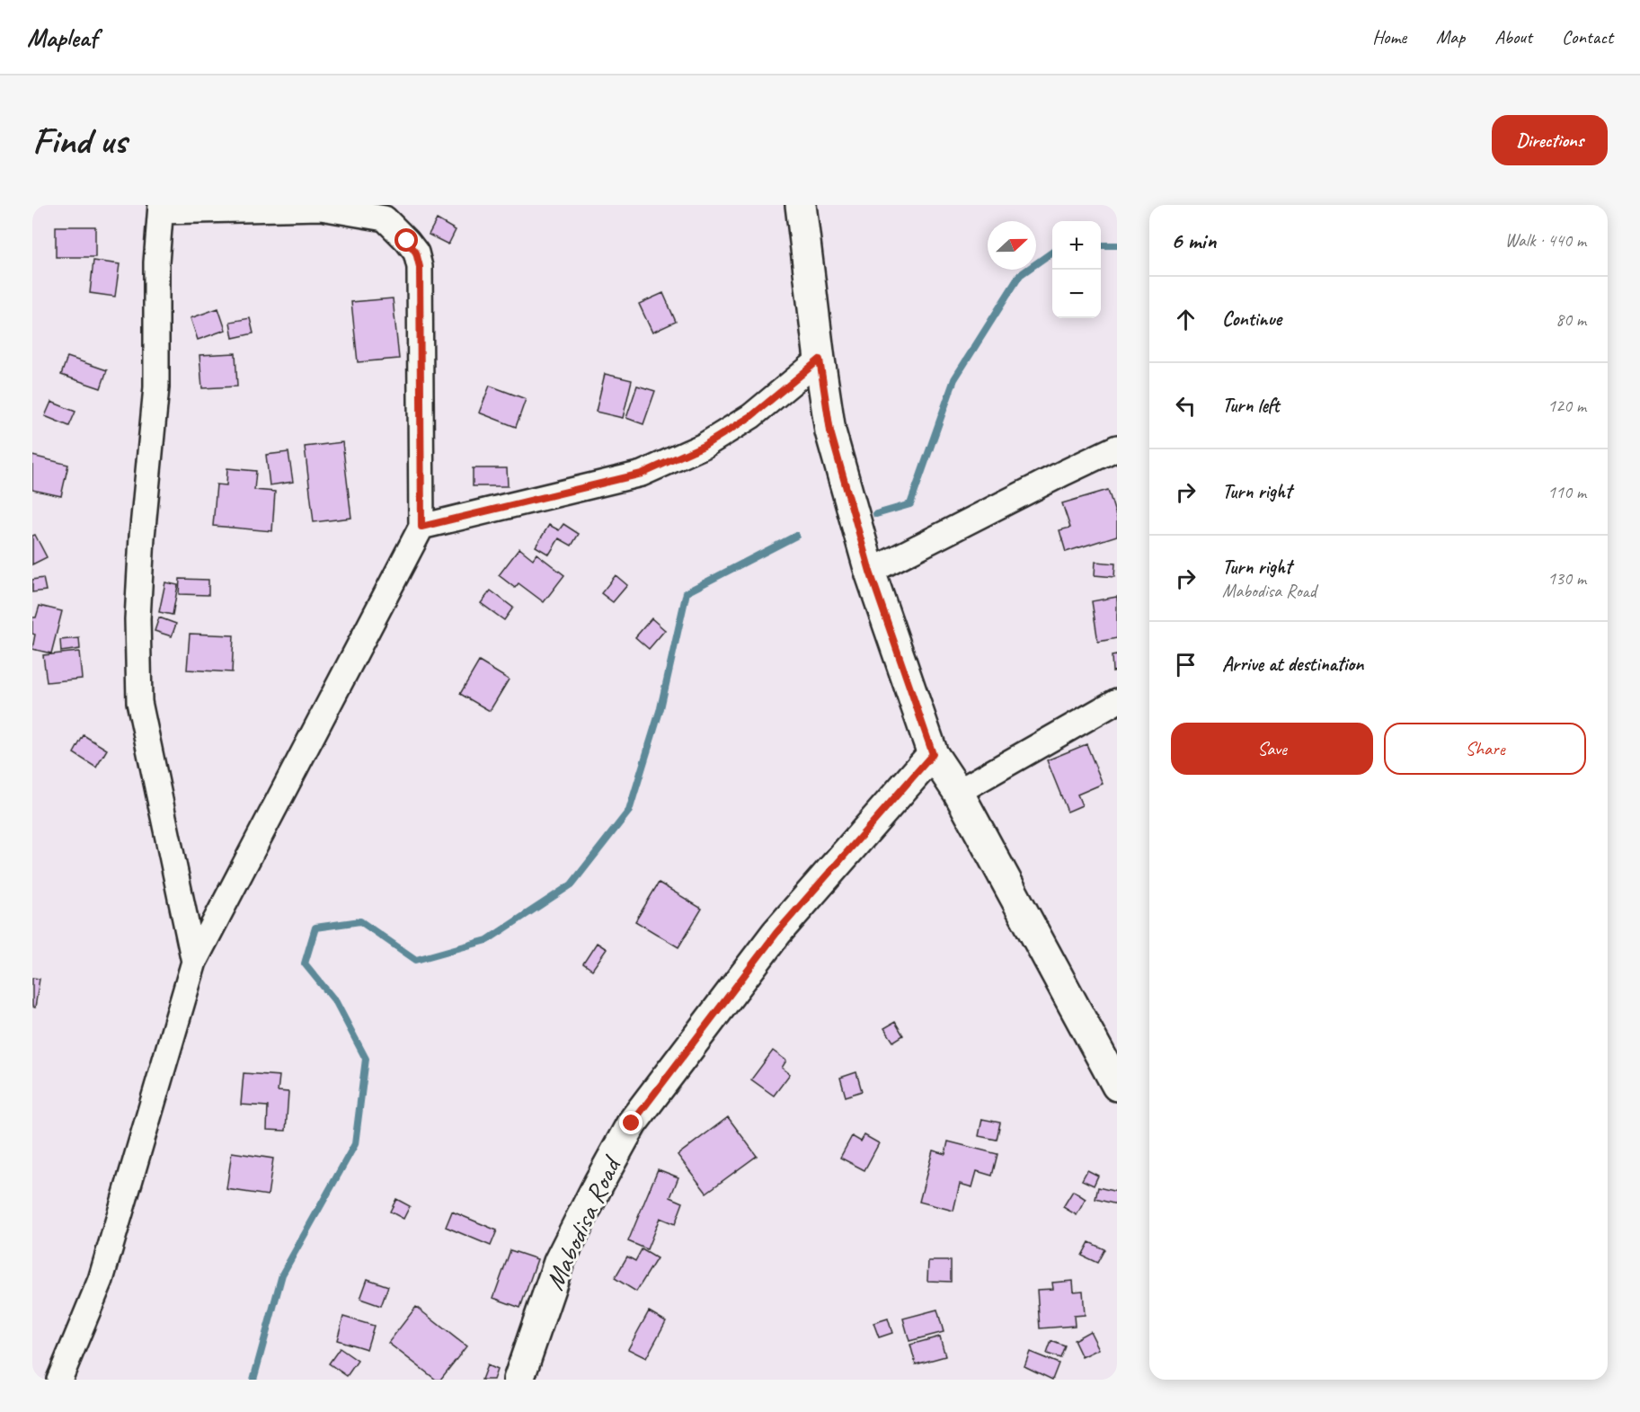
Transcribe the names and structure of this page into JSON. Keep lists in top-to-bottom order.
{
  "streets": {
    "street": ["Mabodisa Road"]
  },
  "north": "right",
  "page": {
    "header": "Mapleaf",
    "nav": [
      "Home",
      "Map",
      "About",
      "Contact"
    ],
    "buttons": [
      "Directions",
      ["Save", "Share"]
    ],
    "title": "Find us",
    "heading": ["6 min", "Walk · 440 m"],
    "map_buttons": ["+", "−"],
    "list": [
      ["Continue", "80 m"],
      ["Turn left", "120 m"],
      ["Turn right", "110 m"],
      ["Turn right", "Mabodisa Road", "130 m"],
      "Arrive at destination"
    ]
  }
}
